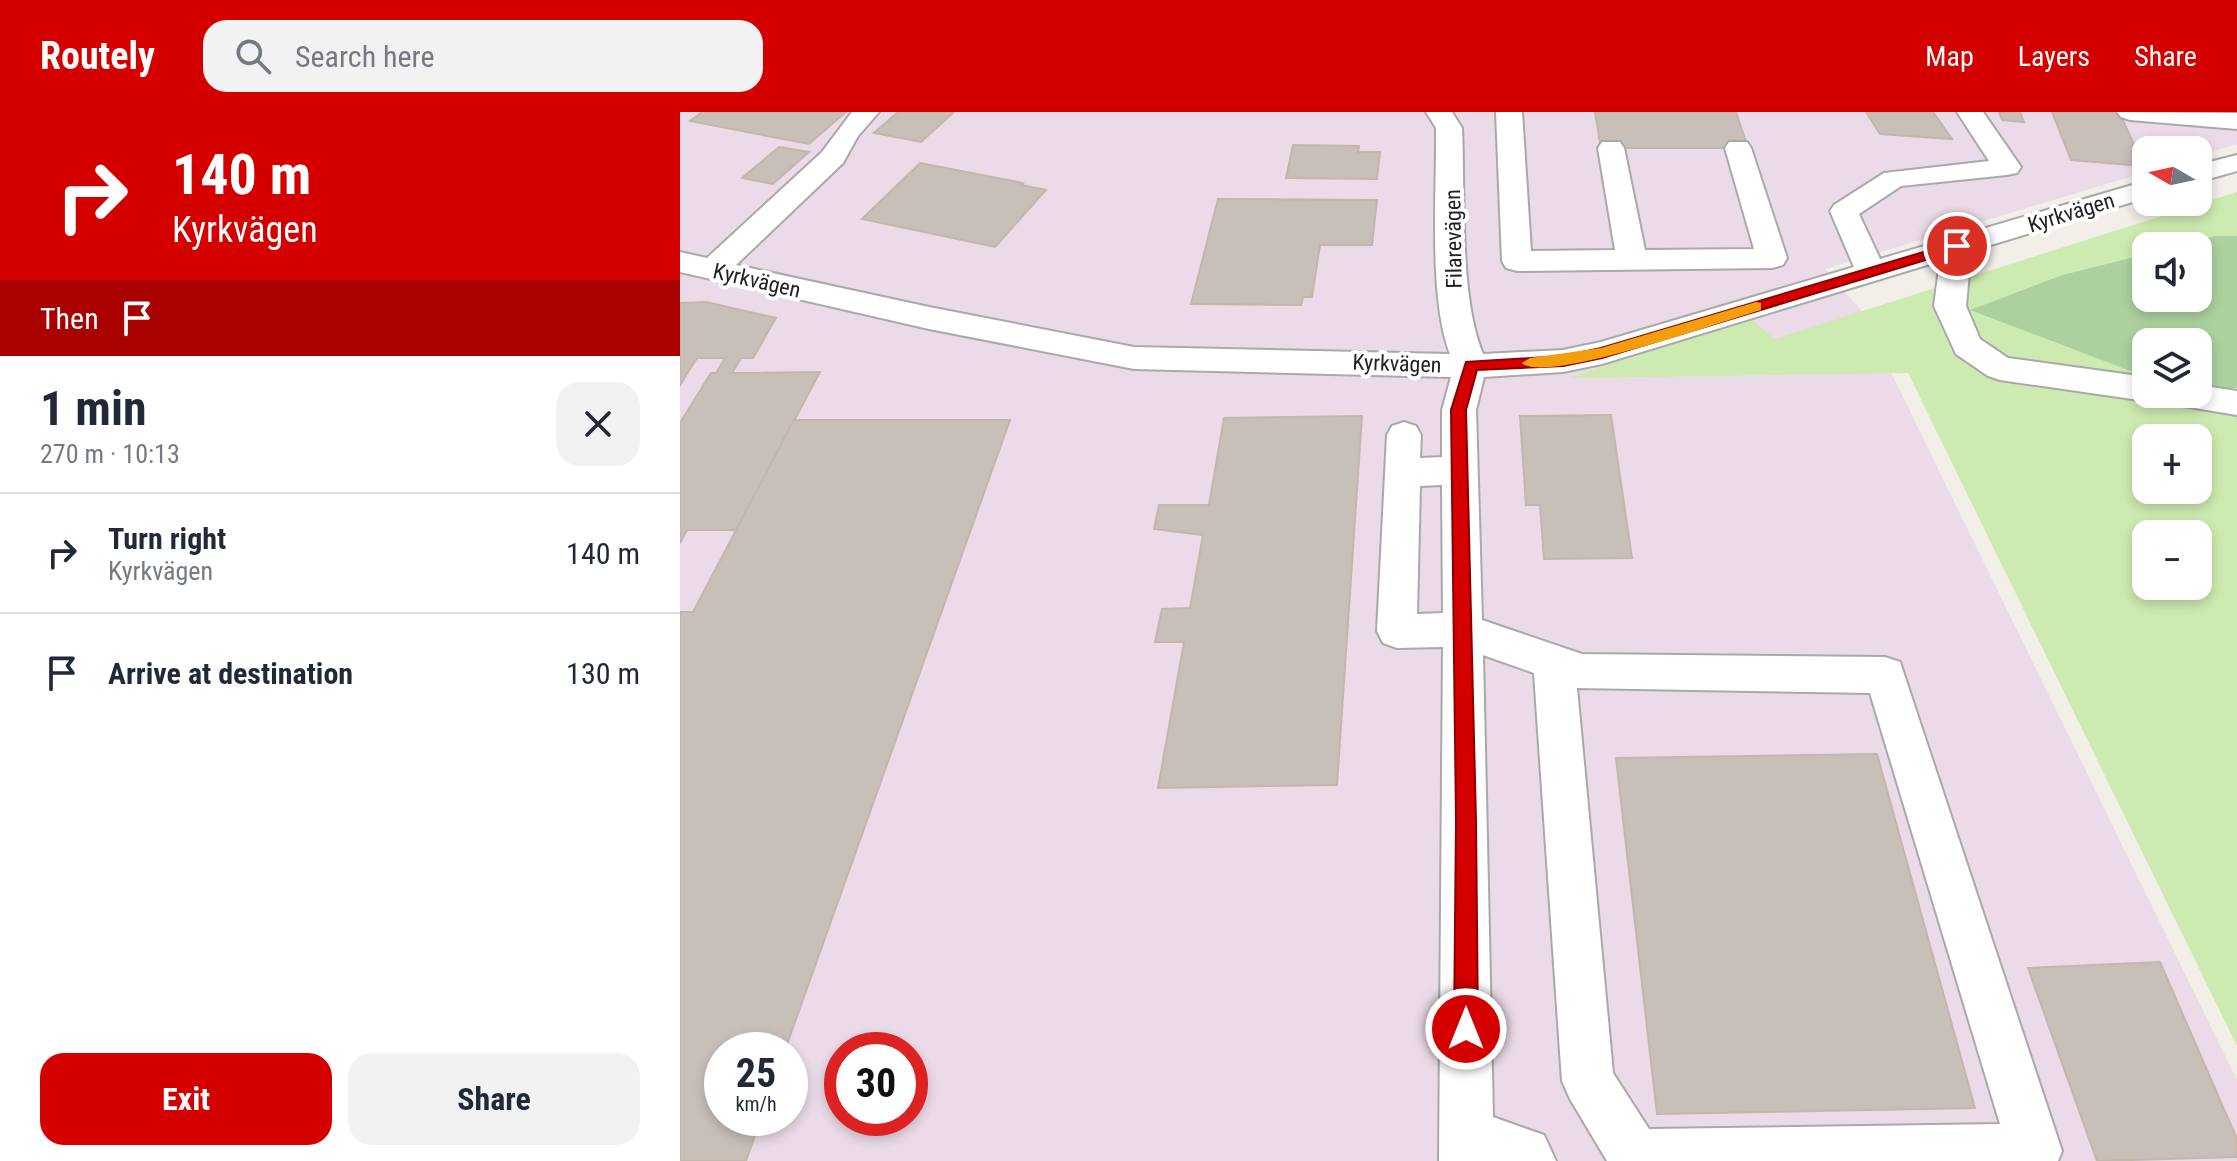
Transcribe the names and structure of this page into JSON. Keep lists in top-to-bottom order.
{
  "streets": {
    "street": ["Kyrkvägen", "Filarevägen"]
  },
  "crossings": [
    ["Kyrkvägen", "Filarevägen"]
  ],
  "north": "left",
  "page": {
    "header": "Routely",
    "search": "Search here",
    "nav": ["Map", "Layers", "Share"],
    "turn": ["140 m", "Kyrkvägen"],
    "map_buttons": ["+", "−"],
    "then": "Then",
    "heading": ["1 min", "270 m · 10:13"],
    "list": [
      {
        "name": "Turn right",
        "note": "Kyrkvägen",
        "value": "140 m"
      },
      {
        "name": "Arrive at destination",
        "value": "130 m"
      }
    ],
    "speed": "25 km/h",
    "limit": "30",
    "buttons": ["Exit", "Share"]
  }
}
